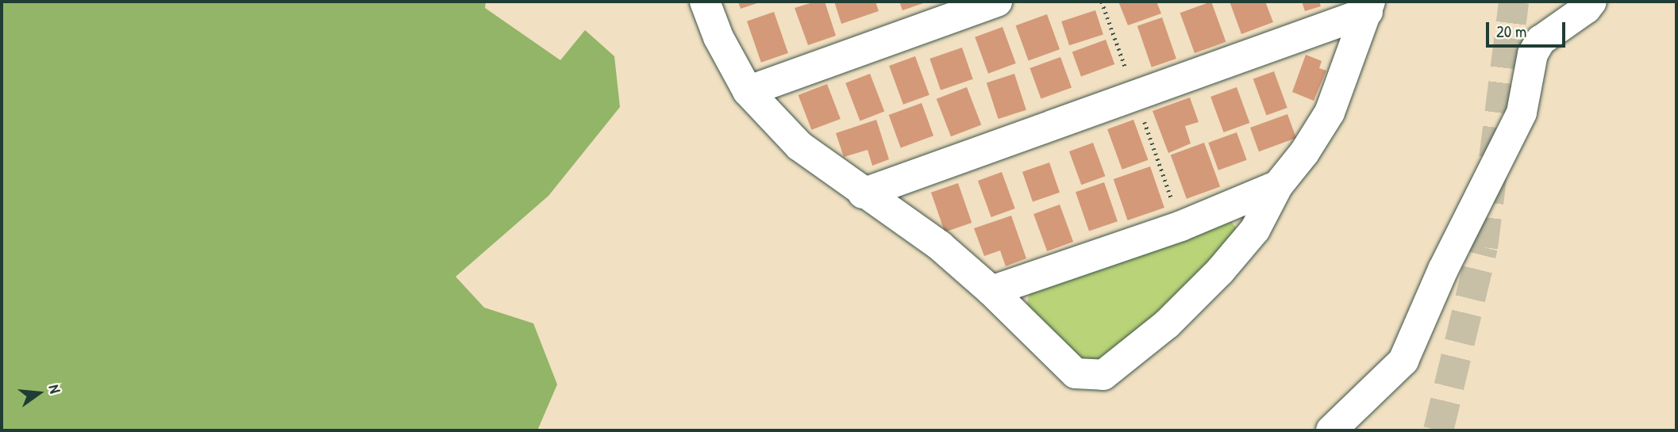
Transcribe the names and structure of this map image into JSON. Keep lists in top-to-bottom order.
{
  "scale_bar": "20 m",
  "north": "right"
}
